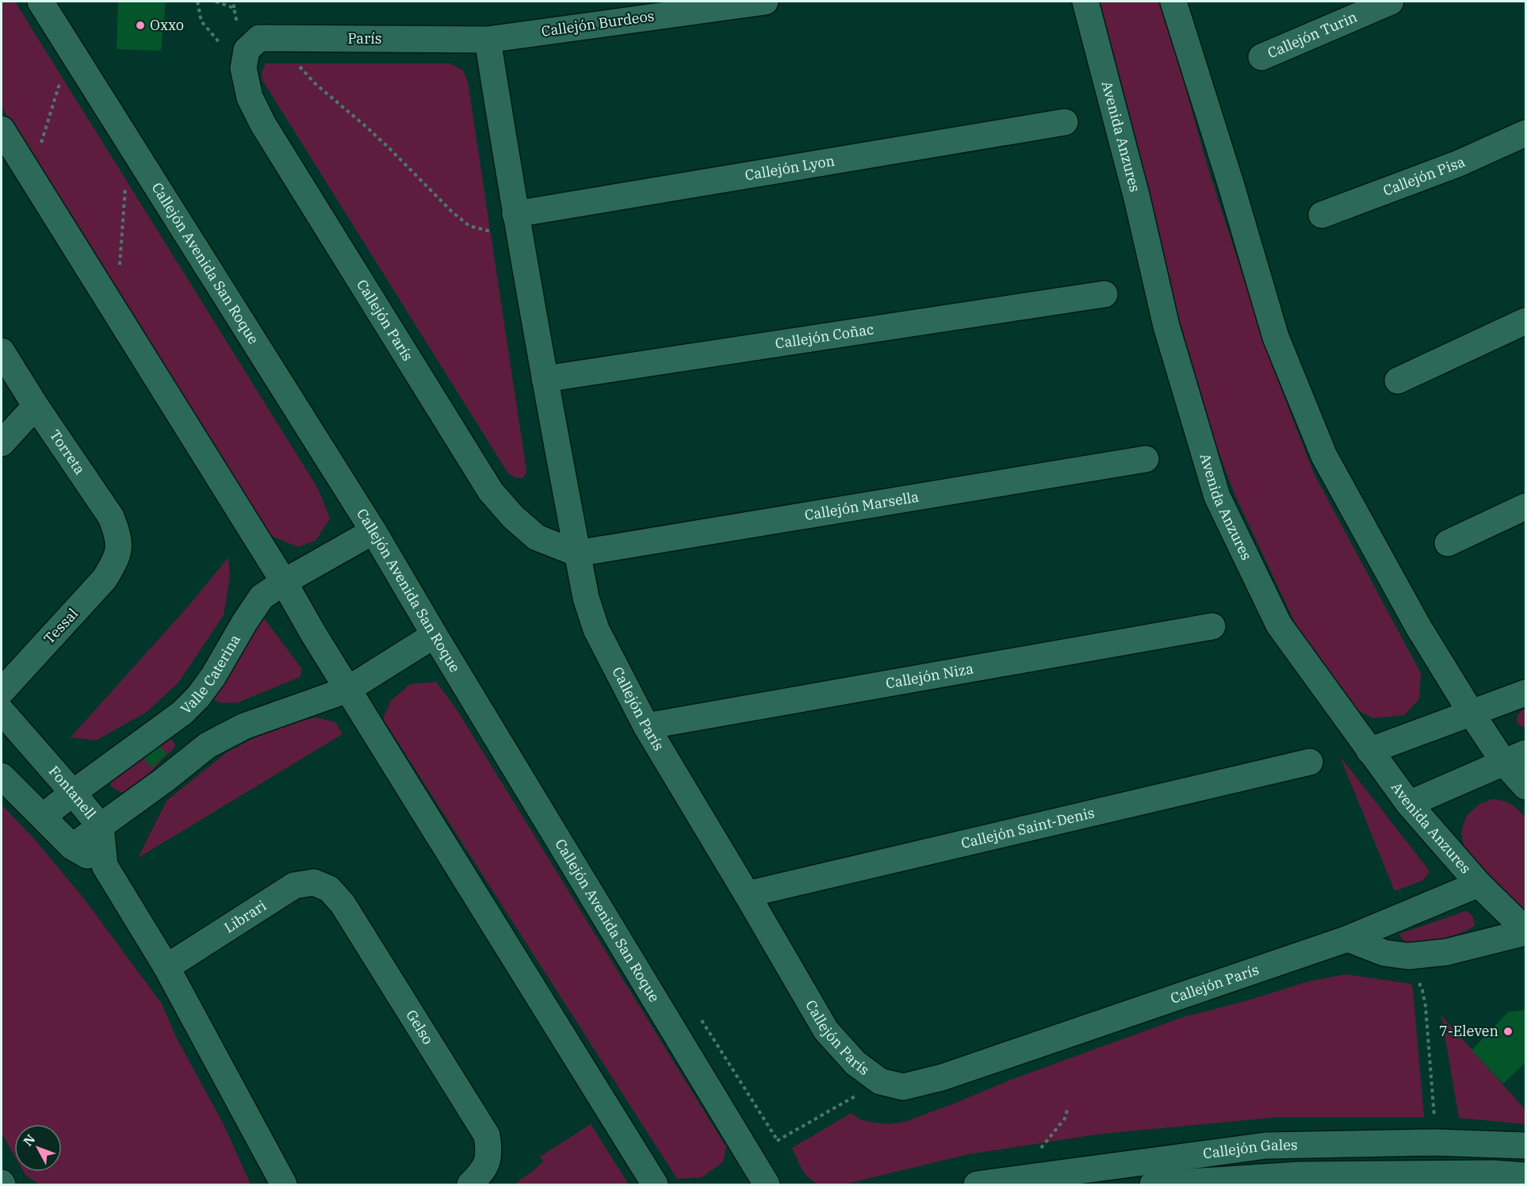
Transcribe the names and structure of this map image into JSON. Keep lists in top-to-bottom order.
{
  "streets": {
    "street": [
      "Callejón Burdeos",
      "Callejón Turin",
      "París",
      "Avenida Anzures",
      "Callejón Lyon",
      "Callejón Pisa",
      "Callejón Avenida San Roque",
      "Callejón París",
      "Callejón Coñac",
      "Torreta",
      "Callejón Marsella",
      "Tessal",
      "Valle Caterina",
      "Callejón Niza",
      "Fontanell",
      "Callejón Saint-Denis",
      "Librari",
      "Gelso",
      "Callejón Gales"
    ]
  },
  "crossings": [
    ["Callejón Burdeos", "París"],
    ["Callejón Burdeos", "Callejón París"],
    ["París", "Callejón París"],
    ["Avenida Anzures", "Callejón París"],
    ["Callejón Lyon", "Callejón París"],
    ["Callejón Avenida San Roque", "Valle Caterina"],
    ["Callejón París", "Callejón Coñac"],
    ["Callejón París", "Callejón Marsella"],
    ["Callejón París", "Callejón Niza"],
    ["Callejón París", "Callejón Saint-Denis"],
    ["Torreta", "Tessal"],
    ["Valle Caterina", "Fontanell"],
    ["Librari", "Gelso"]
  ],
  "places": ["Oxxo", "7-Eleven"],
  "north": "top left"
}
